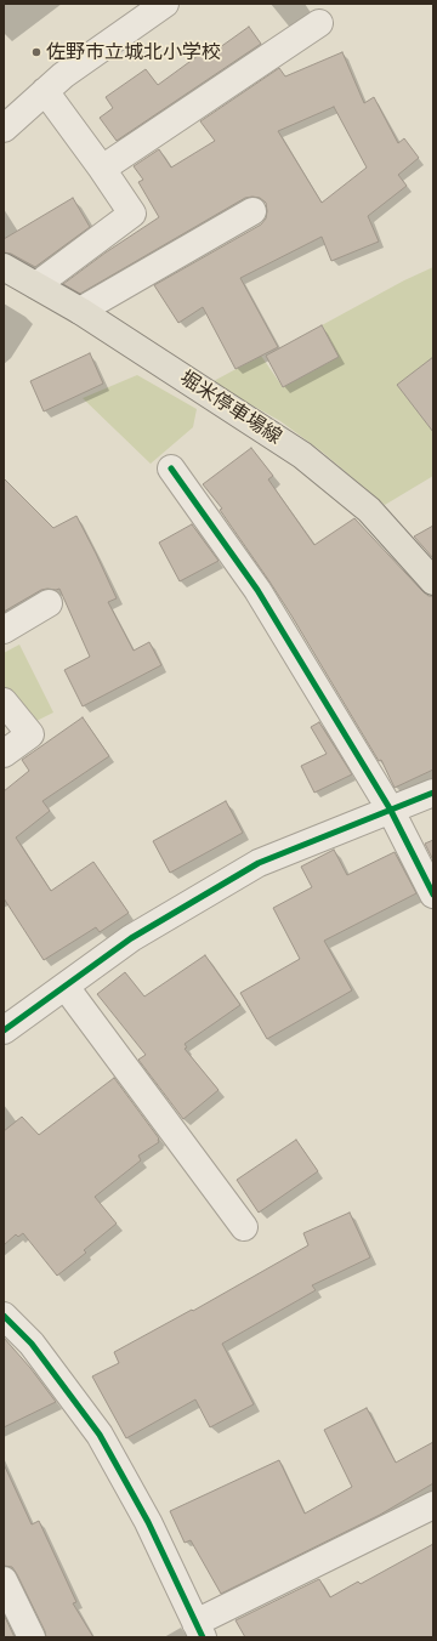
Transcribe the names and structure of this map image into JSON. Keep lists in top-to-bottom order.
{
  "streets": {
    "main road": ["堀米停車場線"]
  },
  "places": ["佐野市立城北小学校"]
}
